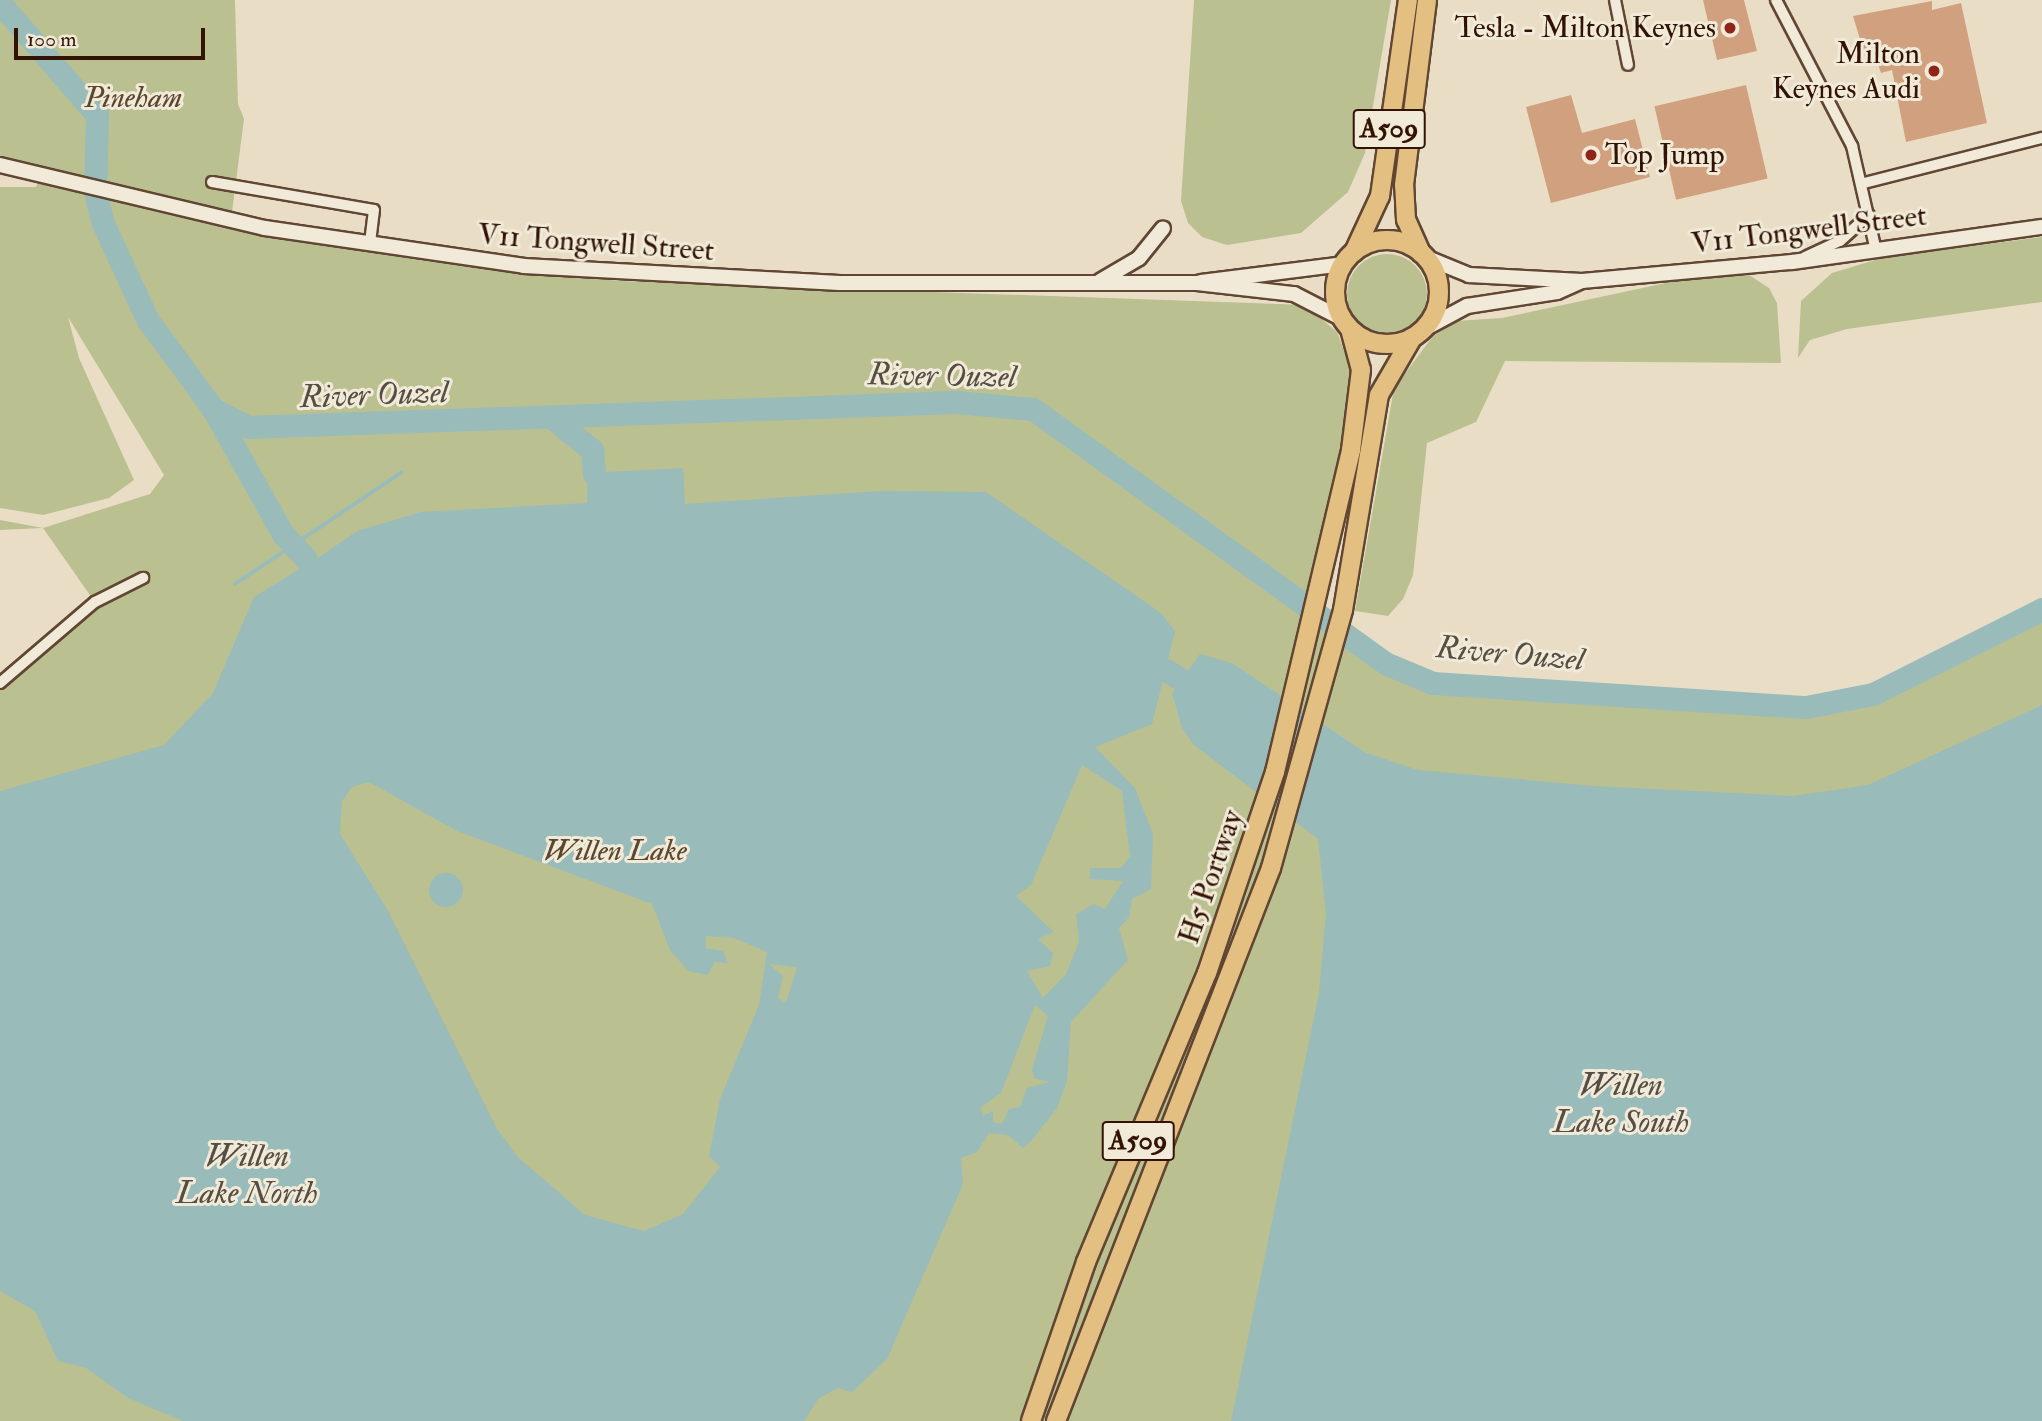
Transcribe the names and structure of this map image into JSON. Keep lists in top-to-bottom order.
{
  "streets": {
    "main road": ["A509", "H5 Portway"],
    "street": ["V11 Tongwell Street"]
  },
  "crossings": [
    ["A509", "V11 Tongwell Street"],
    ["A509", "H5 Portway"],
    ["V11 Tongwell Street", "H5 Portway"]
  ],
  "water": ["River Ouzel", "Willen Lake South", "Willen Lake North"],
  "parks": ["Pineham", "Willen Lake"],
  "places": ["Tesla - Milton Keynes", "Milton Keynes Audi", "Top Jump"],
  "scale_bar": "100 m"
}
